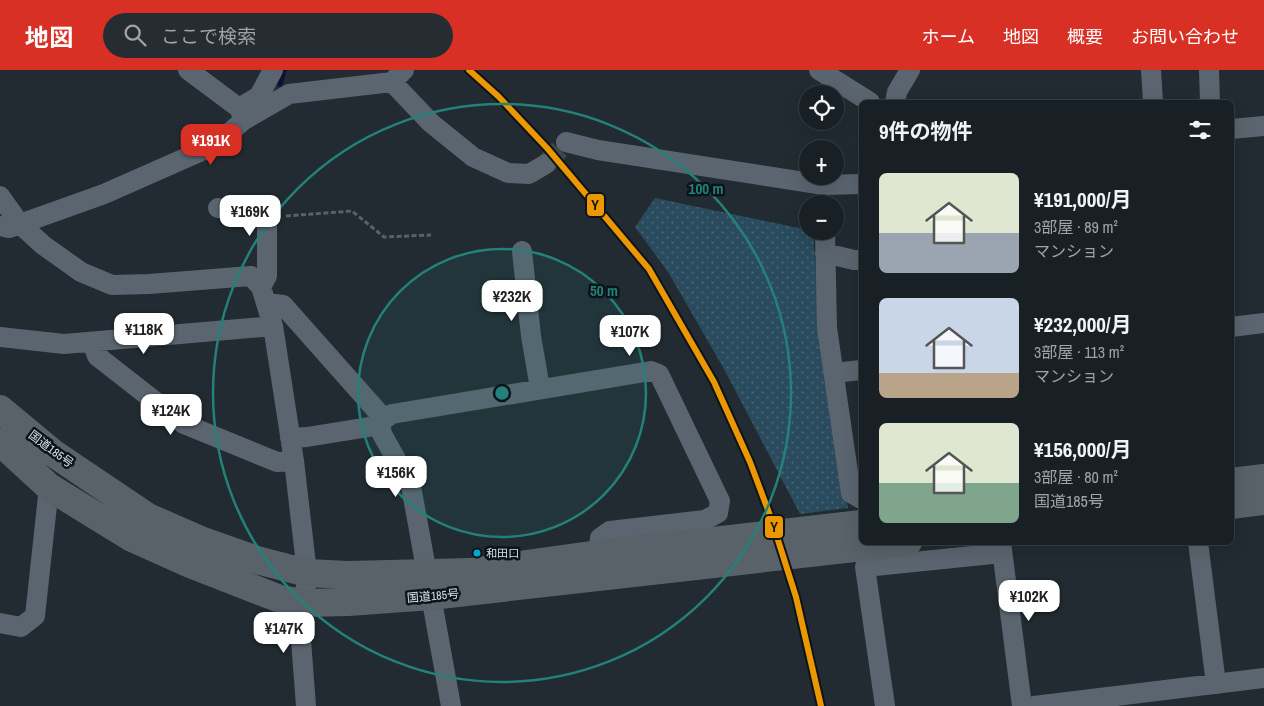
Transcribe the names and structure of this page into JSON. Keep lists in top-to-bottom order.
{
  "streets": {
    "highway": ["国道185号"]
  },
  "places": ["和田口"],
  "lines": ["transit line Y"],
  "page": {
    "header": "地図",
    "search": "ここで検索",
    "nav": [
      "ホーム",
      "地図",
      "概要",
      "お問い合わせ"
    ],
    "map_buttons": ["+", "−"],
    "heading": "9件の物件",
    "price": [
      "¥191K",
      "¥169K",
      "¥232K",
      "¥118K",
      "¥107K",
      "¥124K",
      "¥156K",
      "¥102K",
      "¥147K"
    ],
    "list": [
      {
        "name": "¥191,000/月",
        "note": "3部屋 · 89 m² · マンション"
      },
      {
        "name": "¥232,000/月",
        "note": "3部屋 · 113 m² · マンション"
      },
      {
        "name": "¥156,000/月",
        "note": "3部屋 · 80 m² · 国道185号"
      }
    ]
  },
  "rings": ["100 m", "50 m"]
}
